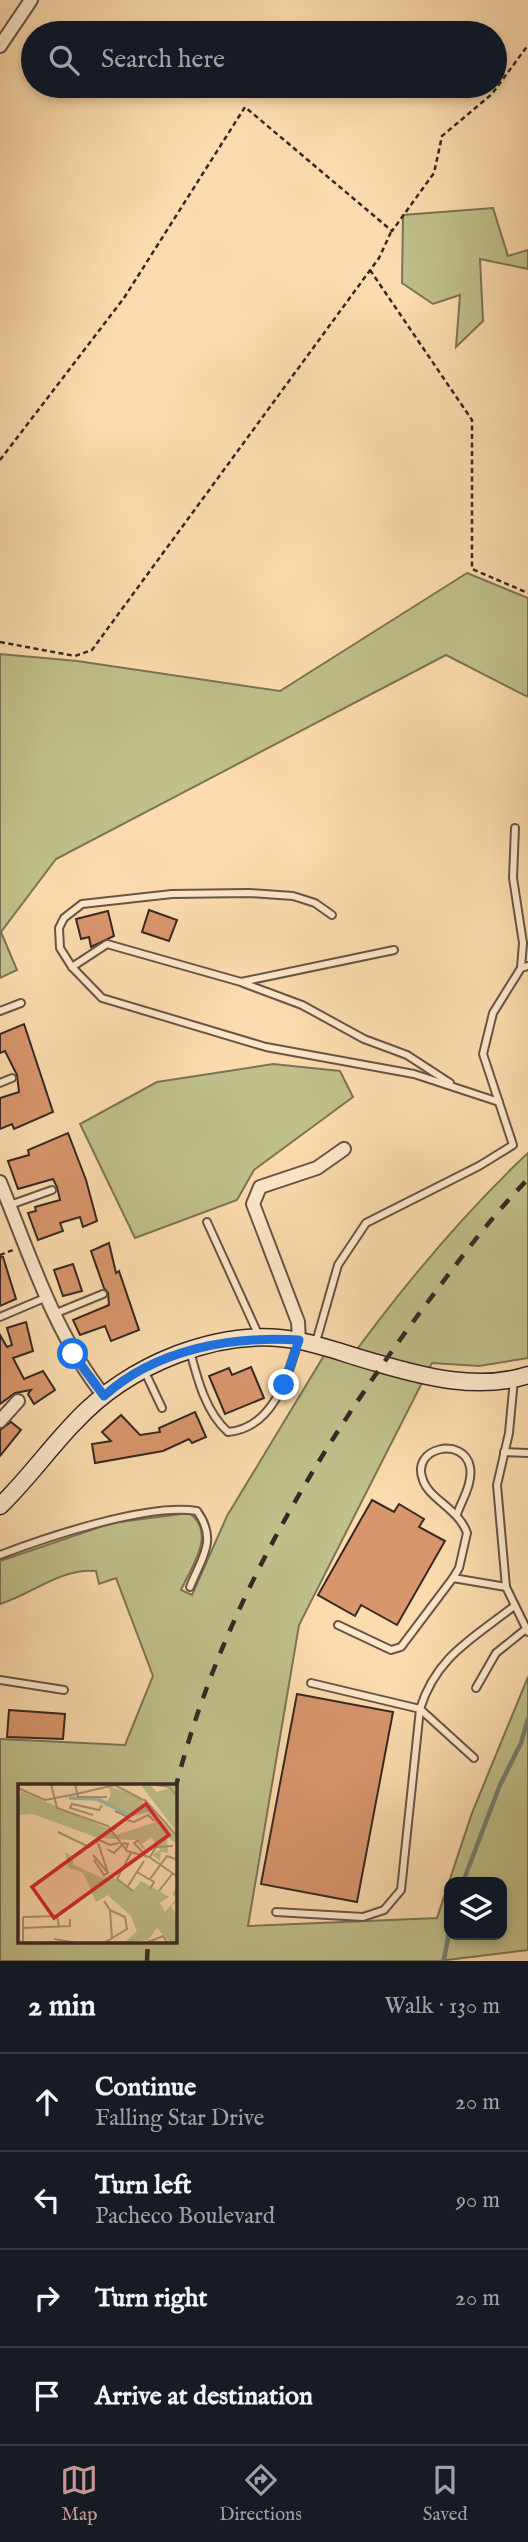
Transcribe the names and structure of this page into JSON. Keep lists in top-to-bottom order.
{
  "page": {
    "search": "Search here",
    "heading": ["2 min", "Walk · 130 m"],
    "list": [
      ["Continue", "Falling Star Drive", "20 m"],
      ["Turn left", "Pacheco Boulevard", "90 m"],
      ["Turn right", "20 m"],
      "Arrive at destination"
    ],
    "nav": ["Map", "Directions", "Saved"]
  }
}
